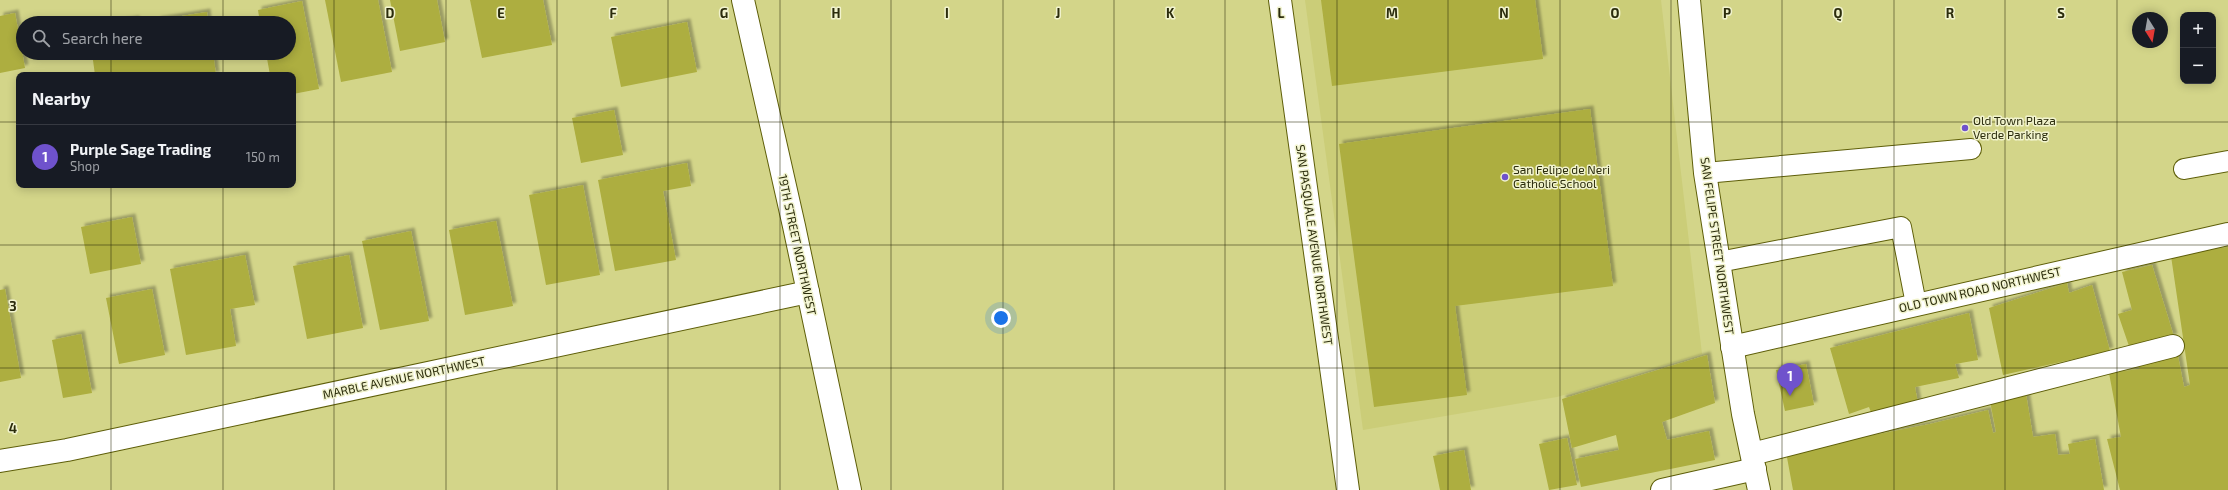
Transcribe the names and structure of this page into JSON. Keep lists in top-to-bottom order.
{
  "streets": {
    "street": [
      "19TH STREET NORTHWEST",
      "SAN PASQUALE AVENUE NORTHWEST",
      "SAN FELIPE STREET NORTHWEST",
      "OLD TOWN ROAD NORTHWEST",
      "MARBLE AVENUE NORTHWEST"
    ]
  },
  "crossings": [
    ["19TH STREET NORTHWEST", "MARBLE AVENUE NORTHWEST"],
    ["SAN FELIPE STREET NORTHWEST", "OLD TOWN ROAD NORTHWEST"]
  ],
  "places": ["Old Town Plaza Verde Parking", "San Felipe de Neri Catholic School"],
  "north": "bottom",
  "page": {
    "map_buttons": ["+", "−"],
    "search": "Search here",
    "heading": "Nearby",
    "list": [
      {
        "mark": "1",
        "name": "Purple Sage Trading",
        "note": "Shop",
        "value": "150 m"
      }
    ],
    "pins": "1"
  },
  "grid": {
    "columns": [
      "D",
      "E",
      "F",
      "G",
      "H",
      "I",
      "J",
      "K",
      "L",
      "M",
      "N",
      "O",
      "P",
      "Q",
      "R",
      "S"
    ],
    "rows": ["3", "4"]
  }
}
